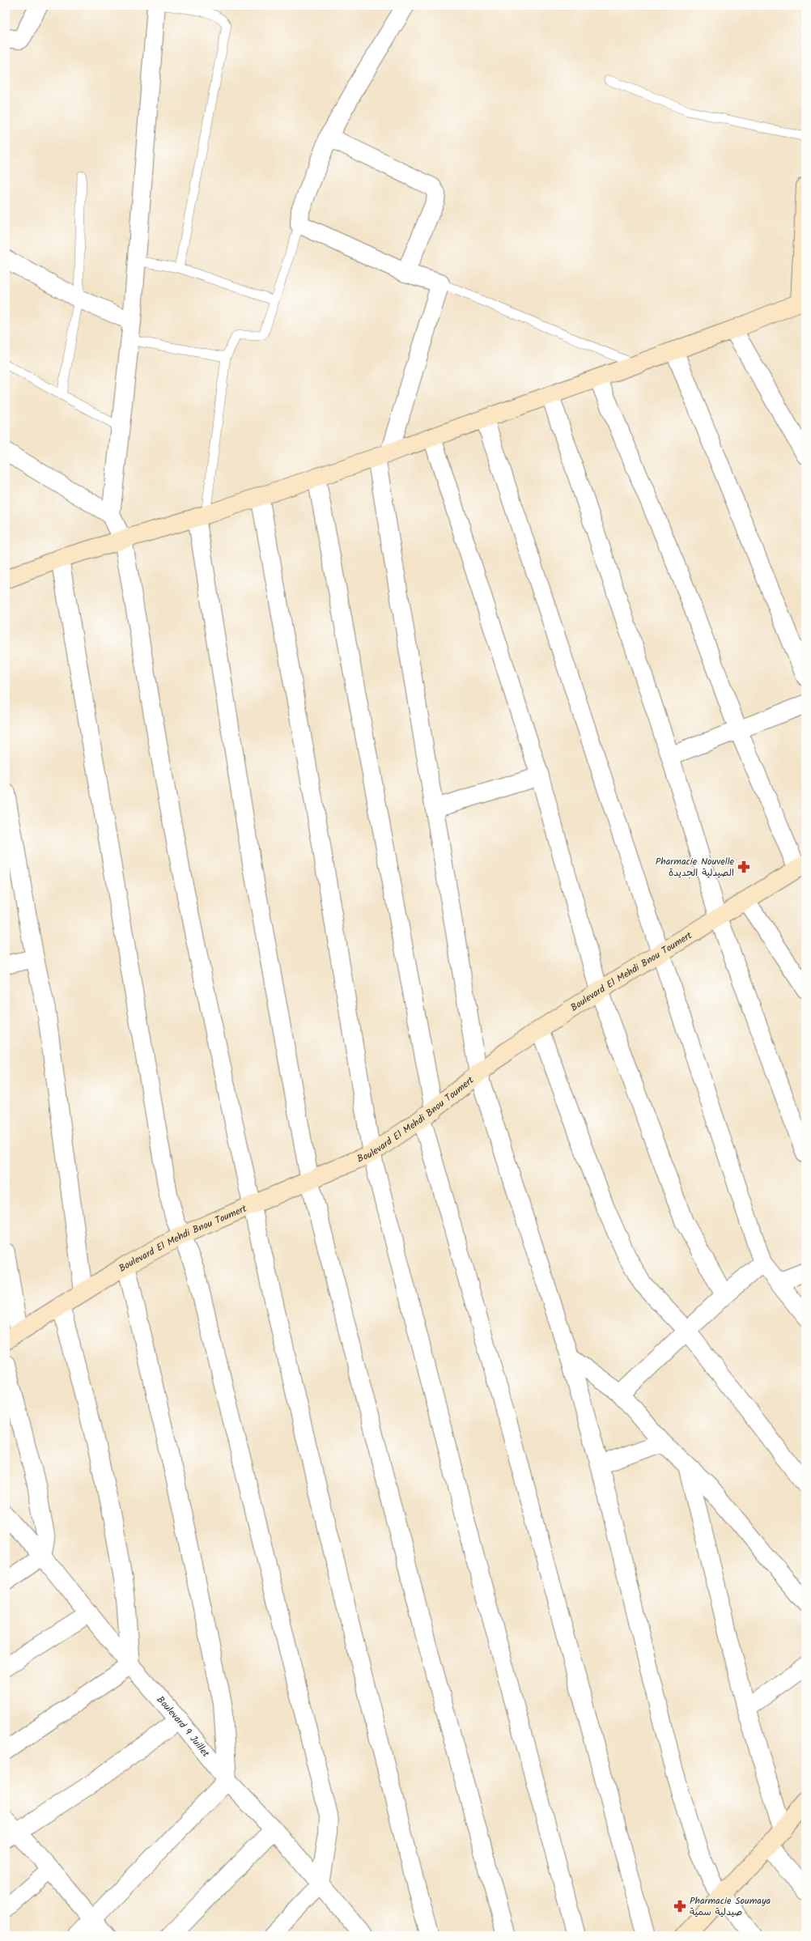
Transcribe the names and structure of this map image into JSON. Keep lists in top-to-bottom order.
{
  "streets": {
    "street": ["Boulevard El Mehdi Bnou Toumert", "Boulevard 9 Juillet"]
  },
  "places": {
    "pharmacy": ["Pharmacie Nouvelle الصيدلية الجديدة", "Pharmacie Soumaya صيدلية سمية"]
  }
}
